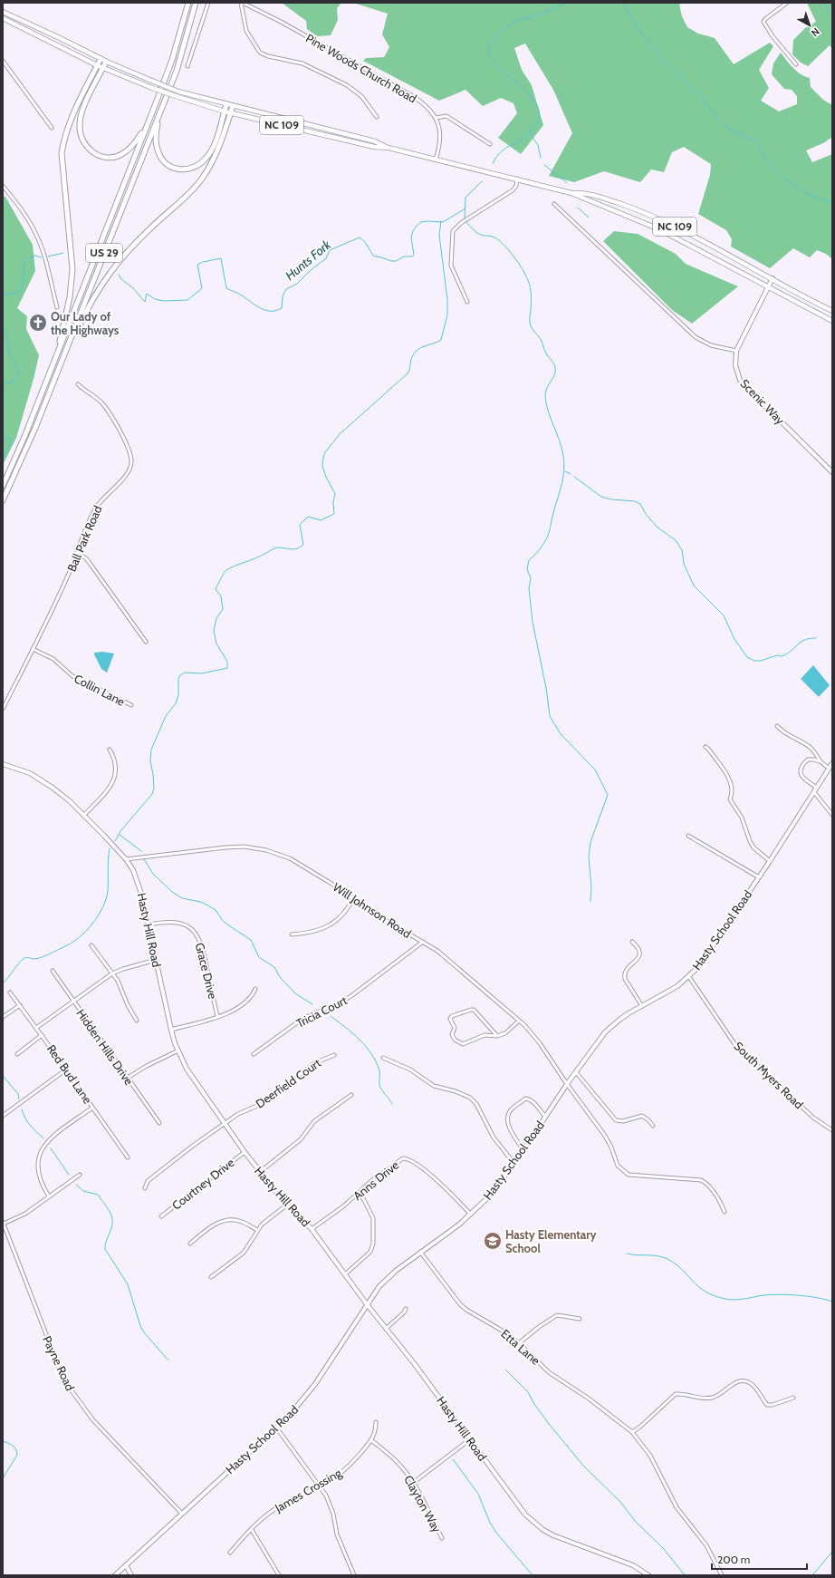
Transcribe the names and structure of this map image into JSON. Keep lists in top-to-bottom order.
{
  "streets": {
    "highway": ["US 29"],
    "main road": ["NC 109"],
    "street": [
      "Pine Woods Church Road",
      "Scenic Way",
      "Ball Park Road",
      "Collin Lane",
      "Will Johnson Road",
      "Hasty Hill Road",
      "Hasty School Road",
      "Grace Drive",
      "Tricia Court",
      "Hidden Hills Drive",
      "Red Bud Lane",
      "South Myers Road",
      "Deerfield Court",
      "Anns Drive",
      "Courtney Drive",
      "Etta Lane",
      "Payne Road",
      "James Crossing",
      "Clayton Way"
    ]
  },
  "crossings": [
    ["Pine Woods Church Road", "NC 109"],
    ["NC 109", "Scenic Way"],
    ["Ball Park Road", "Collin Lane"],
    ["Will Johnson Road", "Hasty Hill Road"],
    ["Will Johnson Road", "Hasty School Road"],
    ["Will Johnson Road", "Tricia Court"],
    ["Hasty Hill Road", "Hasty School Road"],
    ["Hasty Hill Road", "Grace Drive"],
    ["Hasty Hill Road", "Deerfield Court"],
    ["Hasty Hill Road", "Anns Drive"],
    ["Hasty Hill Road", "Courtney Drive"],
    ["Hasty School Road", "South Myers Road"],
    ["Hasty School Road", "Anns Drive"],
    ["Hasty School Road", "Etta Lane"],
    ["Hasty School Road", "Payne Road"],
    ["James Crossing", "Clayton Way"]
  ],
  "water": ["Hunts Fork"],
  "places": {
    "church": ["Our Lady of the Highways"],
    "school or university": ["Hasty Elementary School"]
  },
  "scale_bar": "200 m",
  "north": "bottom right"
}
